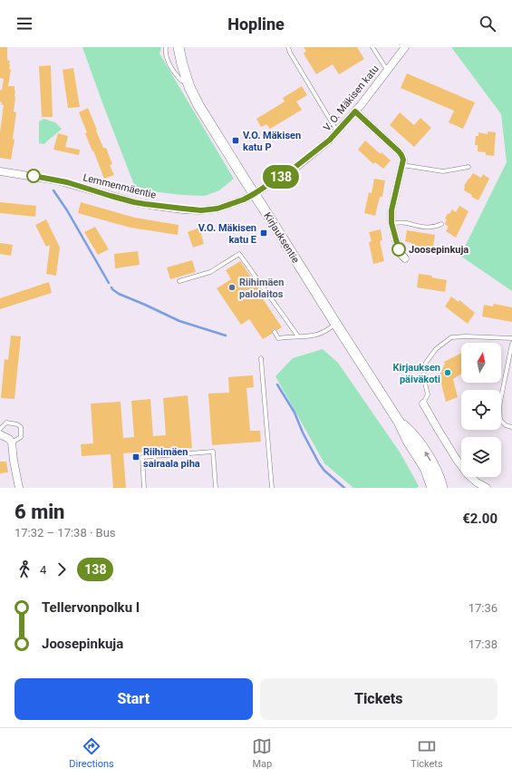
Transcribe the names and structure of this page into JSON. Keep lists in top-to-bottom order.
{
  "streets": {
    "street": ["V. O. Mäkisen katu", "Lemmenmäentie", "Kirjauksentie"]
  },
  "crossings": [
    ["V. O. Mäkisen katu", "Lemmenmäentie"],
    ["V. O. Mäkisen katu", "Kirjauksentie"],
    ["Lemmenmäentie", "Kirjauksentie"]
  ],
  "places": {
    "transit": ["V.O. Mäkisen katu P", "V.O. Mäkisen katu E", "Riihimäen sairaala piha"],
    "other": ["Joosepinkuja", "Riihimäen palolaitos", "Kirjauksen päiväkoti"]
  },
  "lines": ["bus line 138"],
  "north": "top",
  "page": {
    "header": "Hopline",
    "on_map": "138",
    "heading": ["6 min", "17:32 – 17:38 · Bus", "€2.00"],
    "legs": ["4", "138"],
    "list": [
      {
        "name": "Tellervonpolku I",
        "value": "17:36"
      },
      {
        "name": "Joosepinkuja",
        "value": "17:38"
      }
    ],
    "buttons": ["Start", "Tickets"],
    "tabs": ["Directions", "Map", "Tickets"]
  }
}
